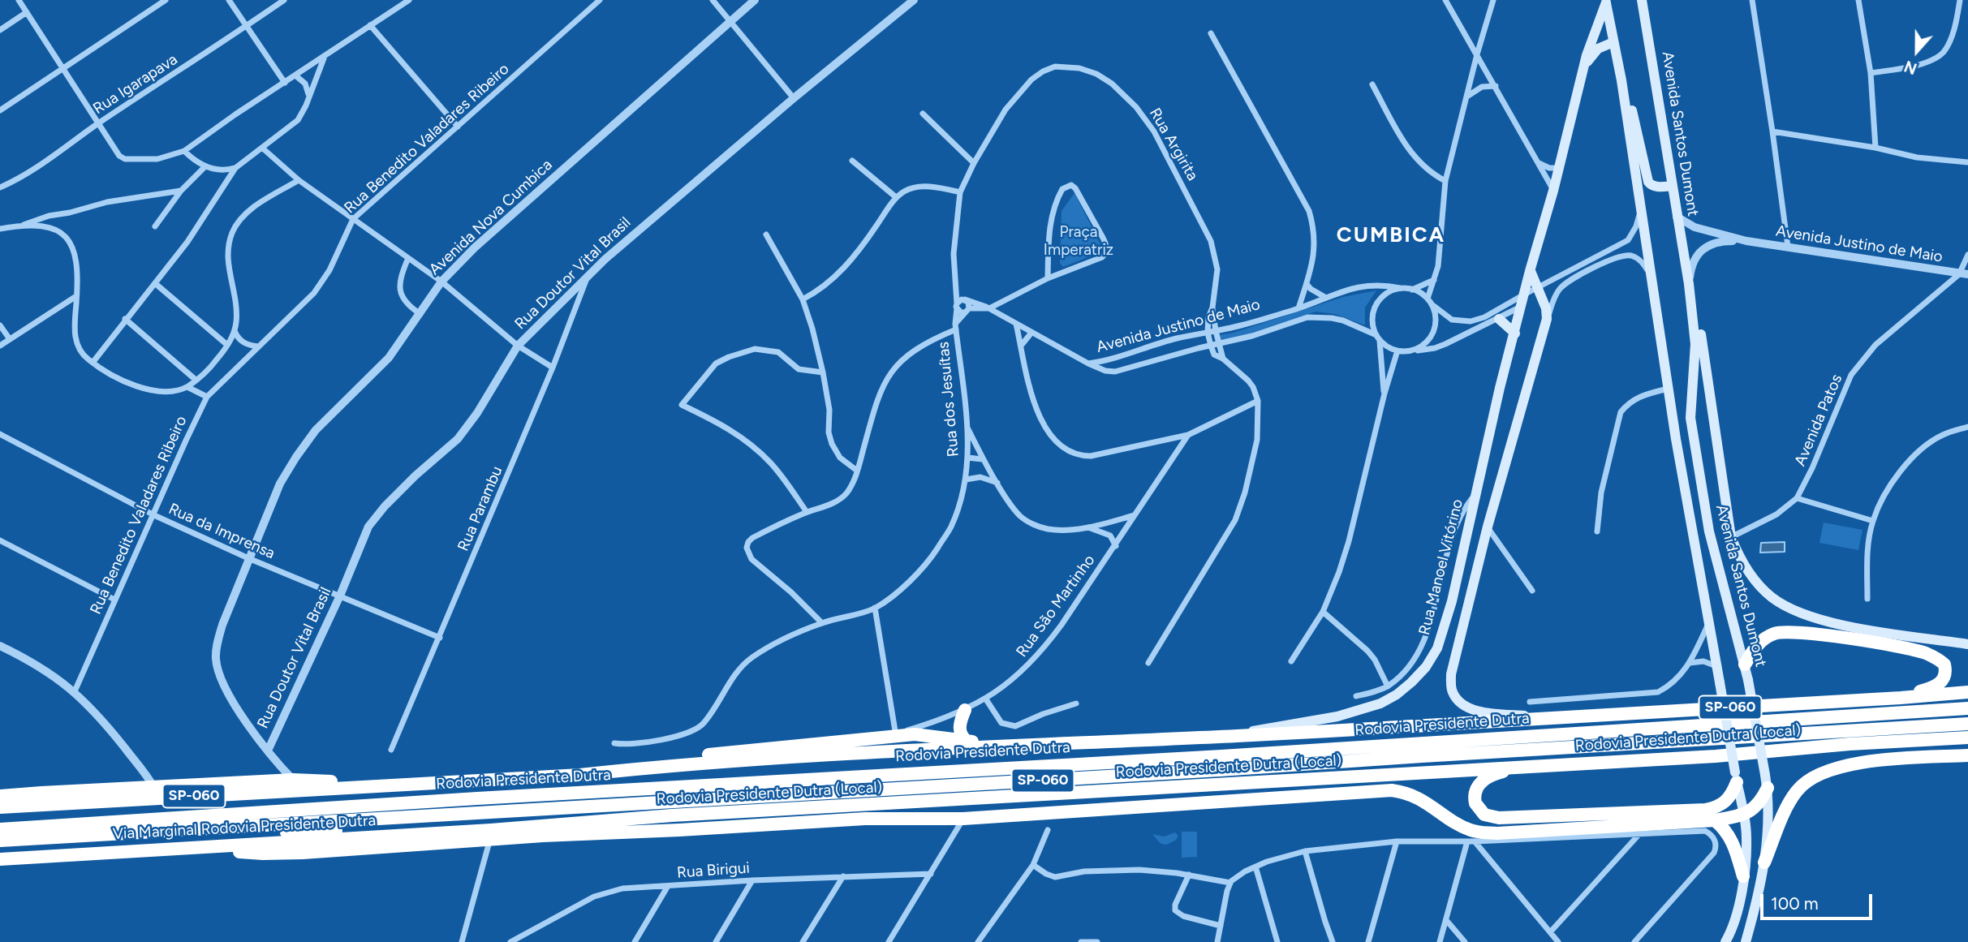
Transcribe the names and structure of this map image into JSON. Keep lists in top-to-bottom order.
{
  "streets": {
    "highway": [
      "SP-060",
      "Rodovia Presidente Dutra",
      "Rodovia Presidente Dutra (Local)",
      "Via Marginal Rodovia Presidente Dutra"
    ],
    "main road": ["Avenida Santos Dumont", "Rua Manoel Vitórino"],
    "street": [
      "Rua Igarapava",
      "Rua Benedito Valadares Ribeiro",
      "Rua Argirita",
      "Avenida Nova Cumbica",
      "Avenida Justino de Maio",
      "Rua Doutor Vital Brasil",
      "Rua dos Jesuítas",
      "Avenida Patos",
      "Rua Parambu",
      "Rua da Imprensa",
      "Rua São Martinho",
      "Rua Birigui"
    ]
  },
  "crossings": [
    ["Avenida Santos Dumont", "Avenida Justino de Maio"],
    ["Avenida Santos Dumont", "Rua Manoel Vitórino"],
    ["Rua Benedito Valadares Ribeiro", "Rua da Imprensa"],
    ["Rua Argirita", "Avenida Justino de Maio"],
    ["Rua Argirita", "Rua dos Jesuítas"],
    ["Avenida Nova Cumbica", "Rua Doutor Vital Brasil"],
    ["Avenida Nova Cumbica", "Rua da Imprensa"],
    ["Avenida Justino de Maio", "Avenida Patos"],
    ["Rua Doutor Vital Brasil", "Rua Parambu"],
    ["Rua Doutor Vital Brasil", "Rua da Imprensa"],
    ["Rua Parambu", "Rua da Imprensa"],
    ["Rua Manoel Vitórino", "Rodovia Presidente Dutra"],
    ["Rodovia Presidente Dutra (Local)", "Via Marginal Rodovia Presidente Dutra"]
  ],
  "districts": ["CUMBICA"],
  "parks": ["Praça Imperatriz"],
  "scale_bar": "100 m",
  "north": "bottom"
}
